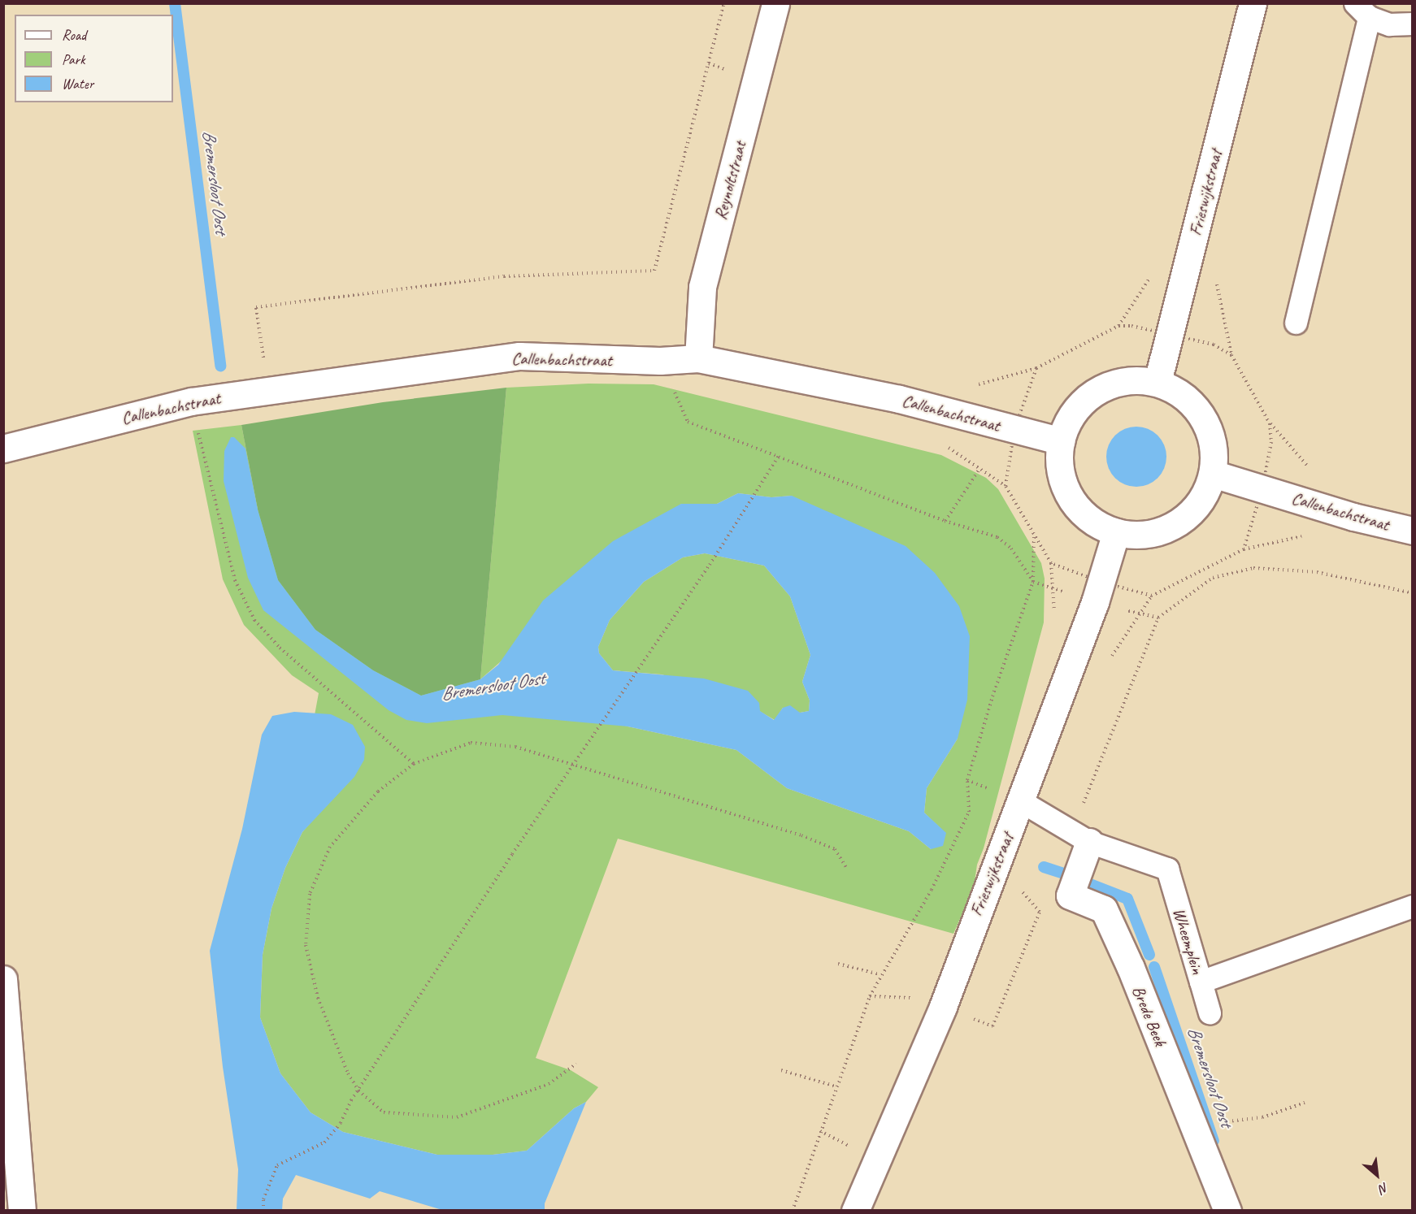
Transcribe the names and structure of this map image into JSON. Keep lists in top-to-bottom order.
{
  "streets": {
    "street": [
      "Reynoltstraat",
      "Frieswijkstraat",
      "Callenbachstraat",
      "Brede Beek"
    ],
    "lane": ["Wheemplein"]
  },
  "crossings": [
    ["Reynoltstraat", "Callenbachstraat"],
    ["Frieswijkstraat", "Callenbachstraat"],
    ["Frieswijkstraat", "Wheemplein"],
    ["Wheemplein", "Brede Beek"]
  ],
  "water": ["Bremersloot Oost"],
  "legend": ["Road", "Park", "Water"],
  "north": "bottom right"
}
